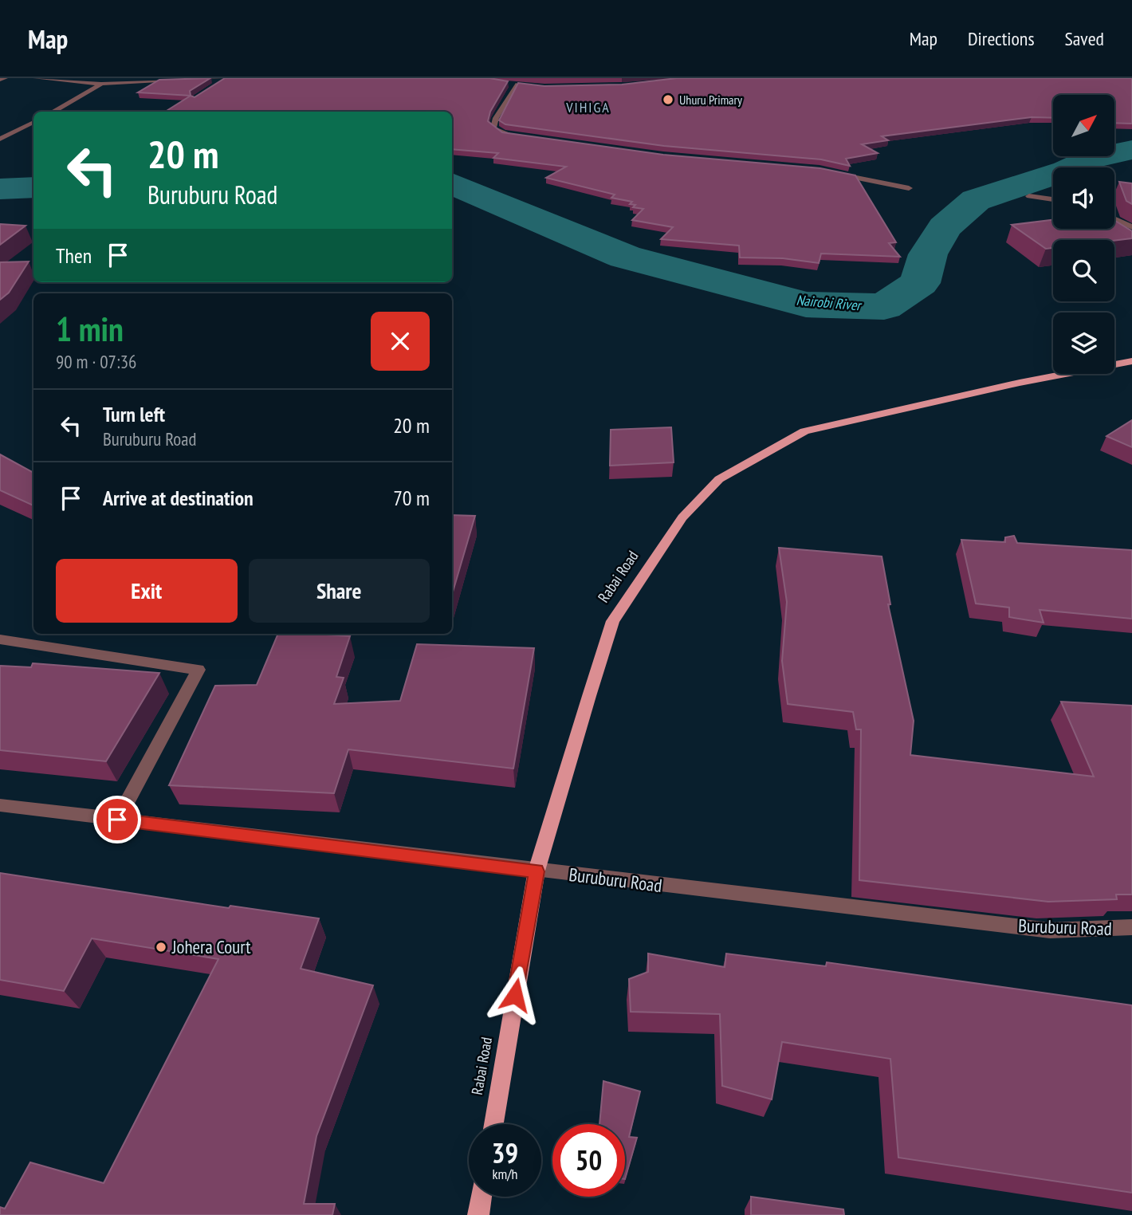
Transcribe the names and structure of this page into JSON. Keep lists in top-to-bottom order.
{
  "streets": {
    "main road": ["Rabai Road"],
    "street": ["Buruburu Road"]
  },
  "crossings": [
    ["Rabai Road", "Buruburu Road"]
  ],
  "districts": ["VIHIGA"],
  "water": ["Nairobi River"],
  "places": ["Uhuru Primary", "Johera Court"],
  "north": "top right",
  "page": {
    "header": "Map",
    "nav": ["Map", "Directions", "Saved"],
    "turn": ["20 m", "Buruburu Road"],
    "then": "Then",
    "heading": ["1 min", "90 m · 07:36"],
    "list": [
      {
        "name": "Turn left",
        "note": "Buruburu Road",
        "value": "20 m"
      },
      {
        "name": "Arrive at destination",
        "value": "70 m"
      }
    ],
    "buttons": ["Exit", "Share"],
    "speed": "39 km/h",
    "limit": "50"
  }
}
